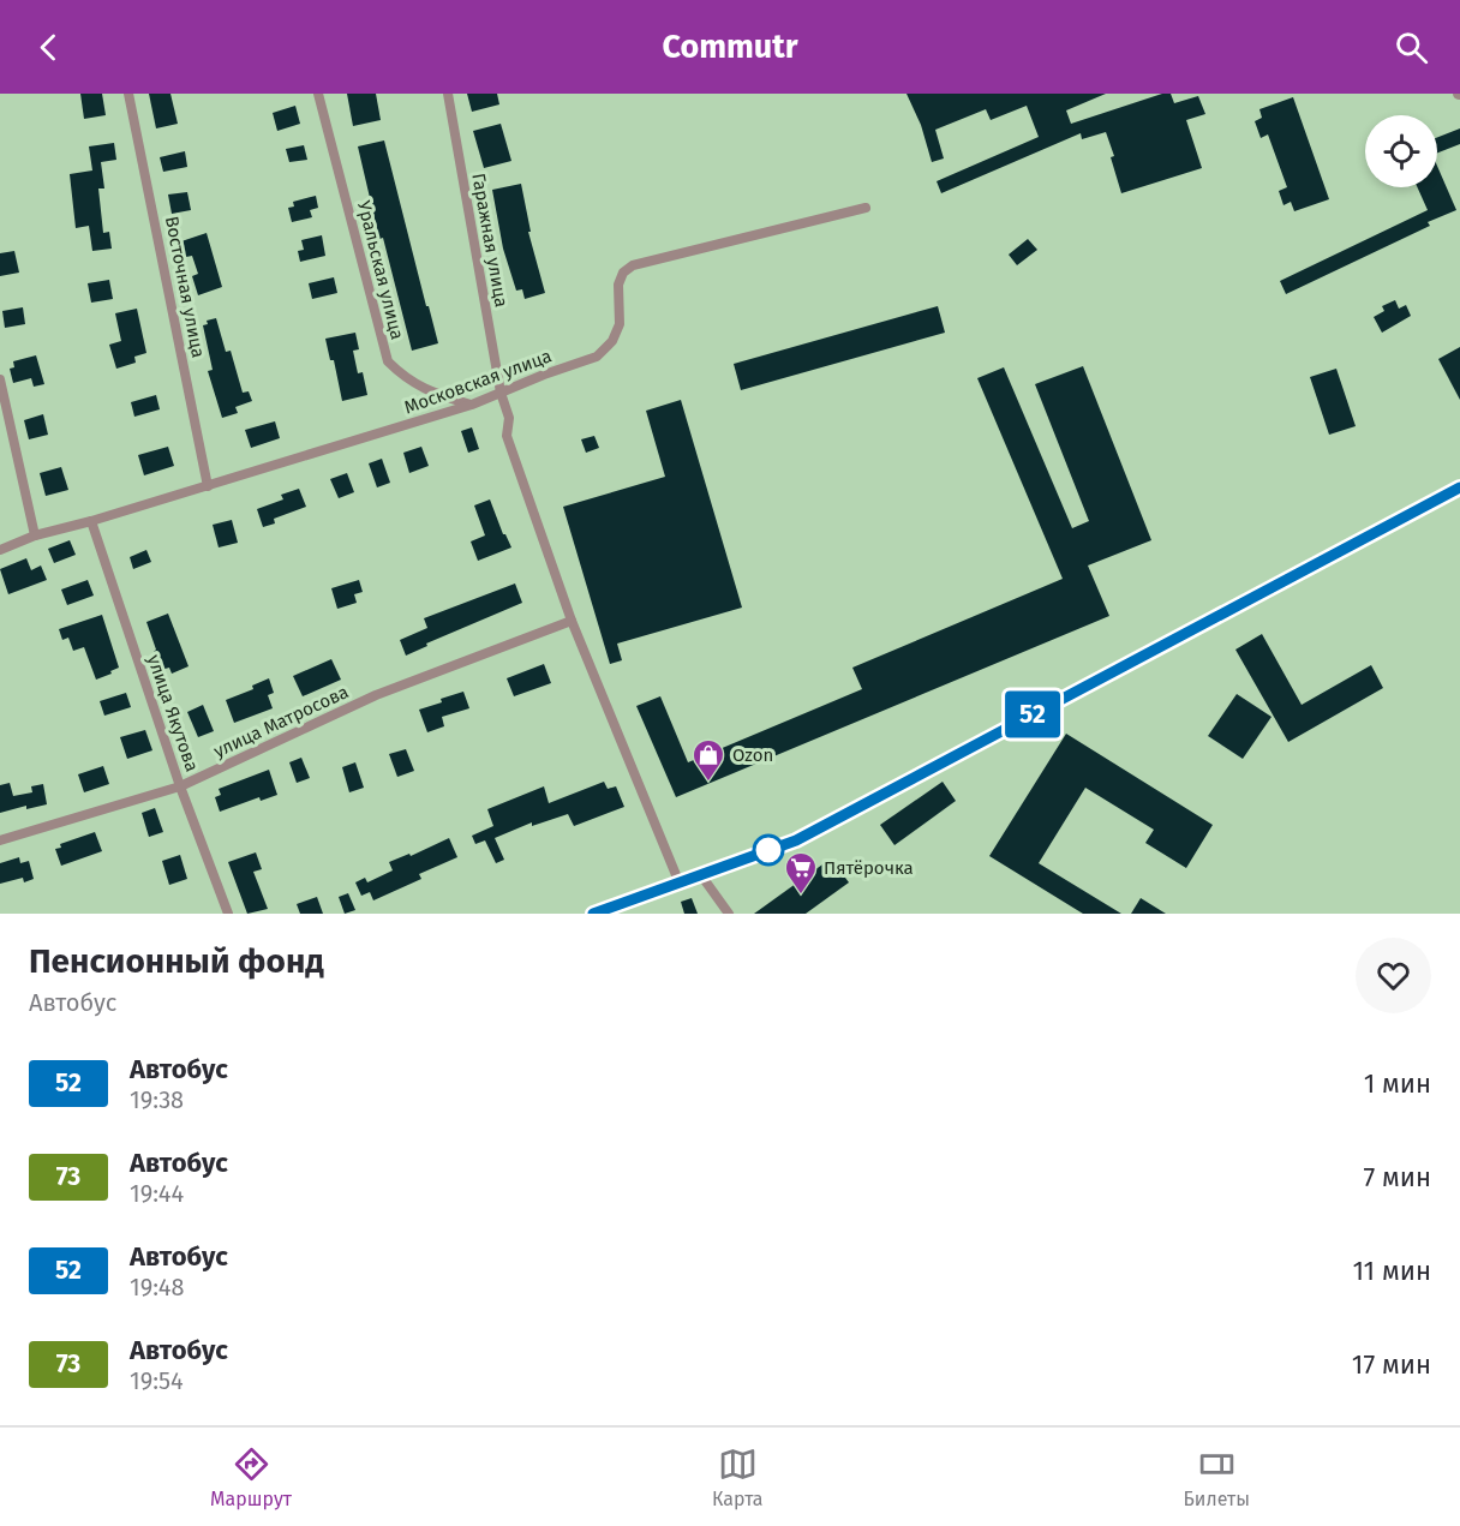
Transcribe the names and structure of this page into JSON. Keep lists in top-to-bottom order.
{
  "streets": {
    "street": [
      "Гаражная улица",
      "Уральская улица",
      "Восточная улица",
      "Московская улица",
      "улица Якутова",
      "улица Матросова"
    ]
  },
  "crossings": [
    ["Гаражная улица", "Московская улица"],
    ["Гаражная улица", "улица Матросова"],
    ["Уральская улица", "Московская улица"],
    ["Восточная улица", "Московская улица"],
    ["Московская улица", "улица Якутова"],
    ["улица Якутова", "улица Матросова"]
  ],
  "places": {
    "shop": ["Ozon"],
    "supermarket": ["Пятёрочка"]
  },
  "lines": ["bus line 52"],
  "page": {
    "header": "Commutr",
    "on_map": "52",
    "heading": ["Пенсионный фонд", "Автобус"],
    "list": [
      {
        "mark": "52",
        "name": "Автобус",
        "note": "19:38",
        "value": "1 мин"
      },
      {
        "mark": "73",
        "name": "Автобус",
        "note": "19:44",
        "value": "7 мин"
      },
      {
        "mark": "52",
        "name": "Автобус",
        "note": "19:48",
        "value": "11 мин"
      },
      {
        "mark": "73",
        "name": "Автобус",
        "note": "19:54",
        "value": "17 мин"
      }
    ],
    "tabs": ["Маршрут", "Карта", "Билеты"]
  }
}
